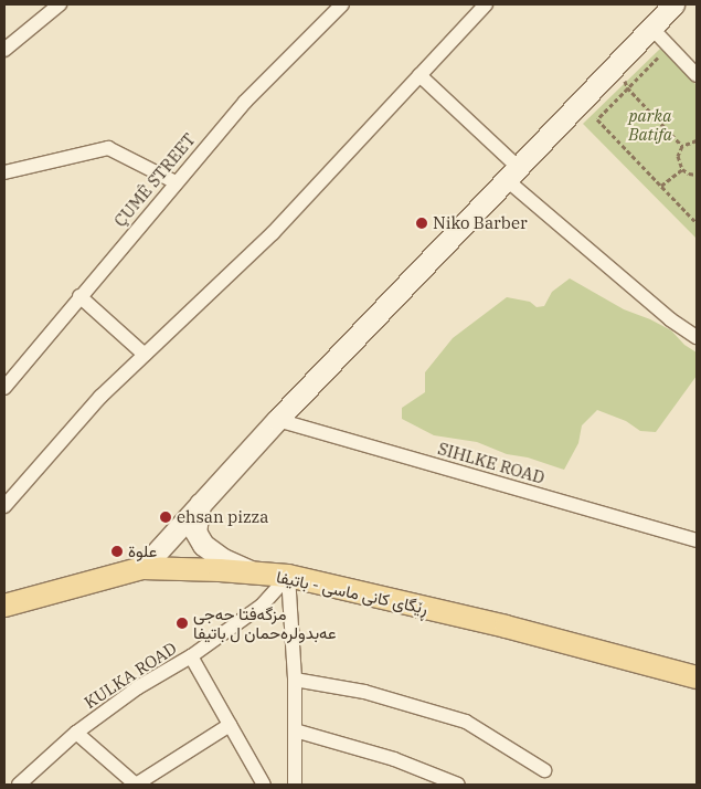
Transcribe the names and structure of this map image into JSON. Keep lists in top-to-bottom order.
{
  "streets": {
    "main road": ["ڕێگای کانی ماسی - باتيفا"],
    "street": ["ÇUMÊ STREET", "SIHLKE ROAD", "KULKA ROAD"]
  },
  "crossings": [
    ["ڕێگای کانی ماسی - باتيفا", "KULKA ROAD"]
  ],
  "parks": ["parka Batifa"],
  "places": [
    "Niko Barber",
    "ehsan pizza",
    "علوة",
    "مزگەفتا حەجی عەبدولرەحمان ل باتیفا"
  ]
}
